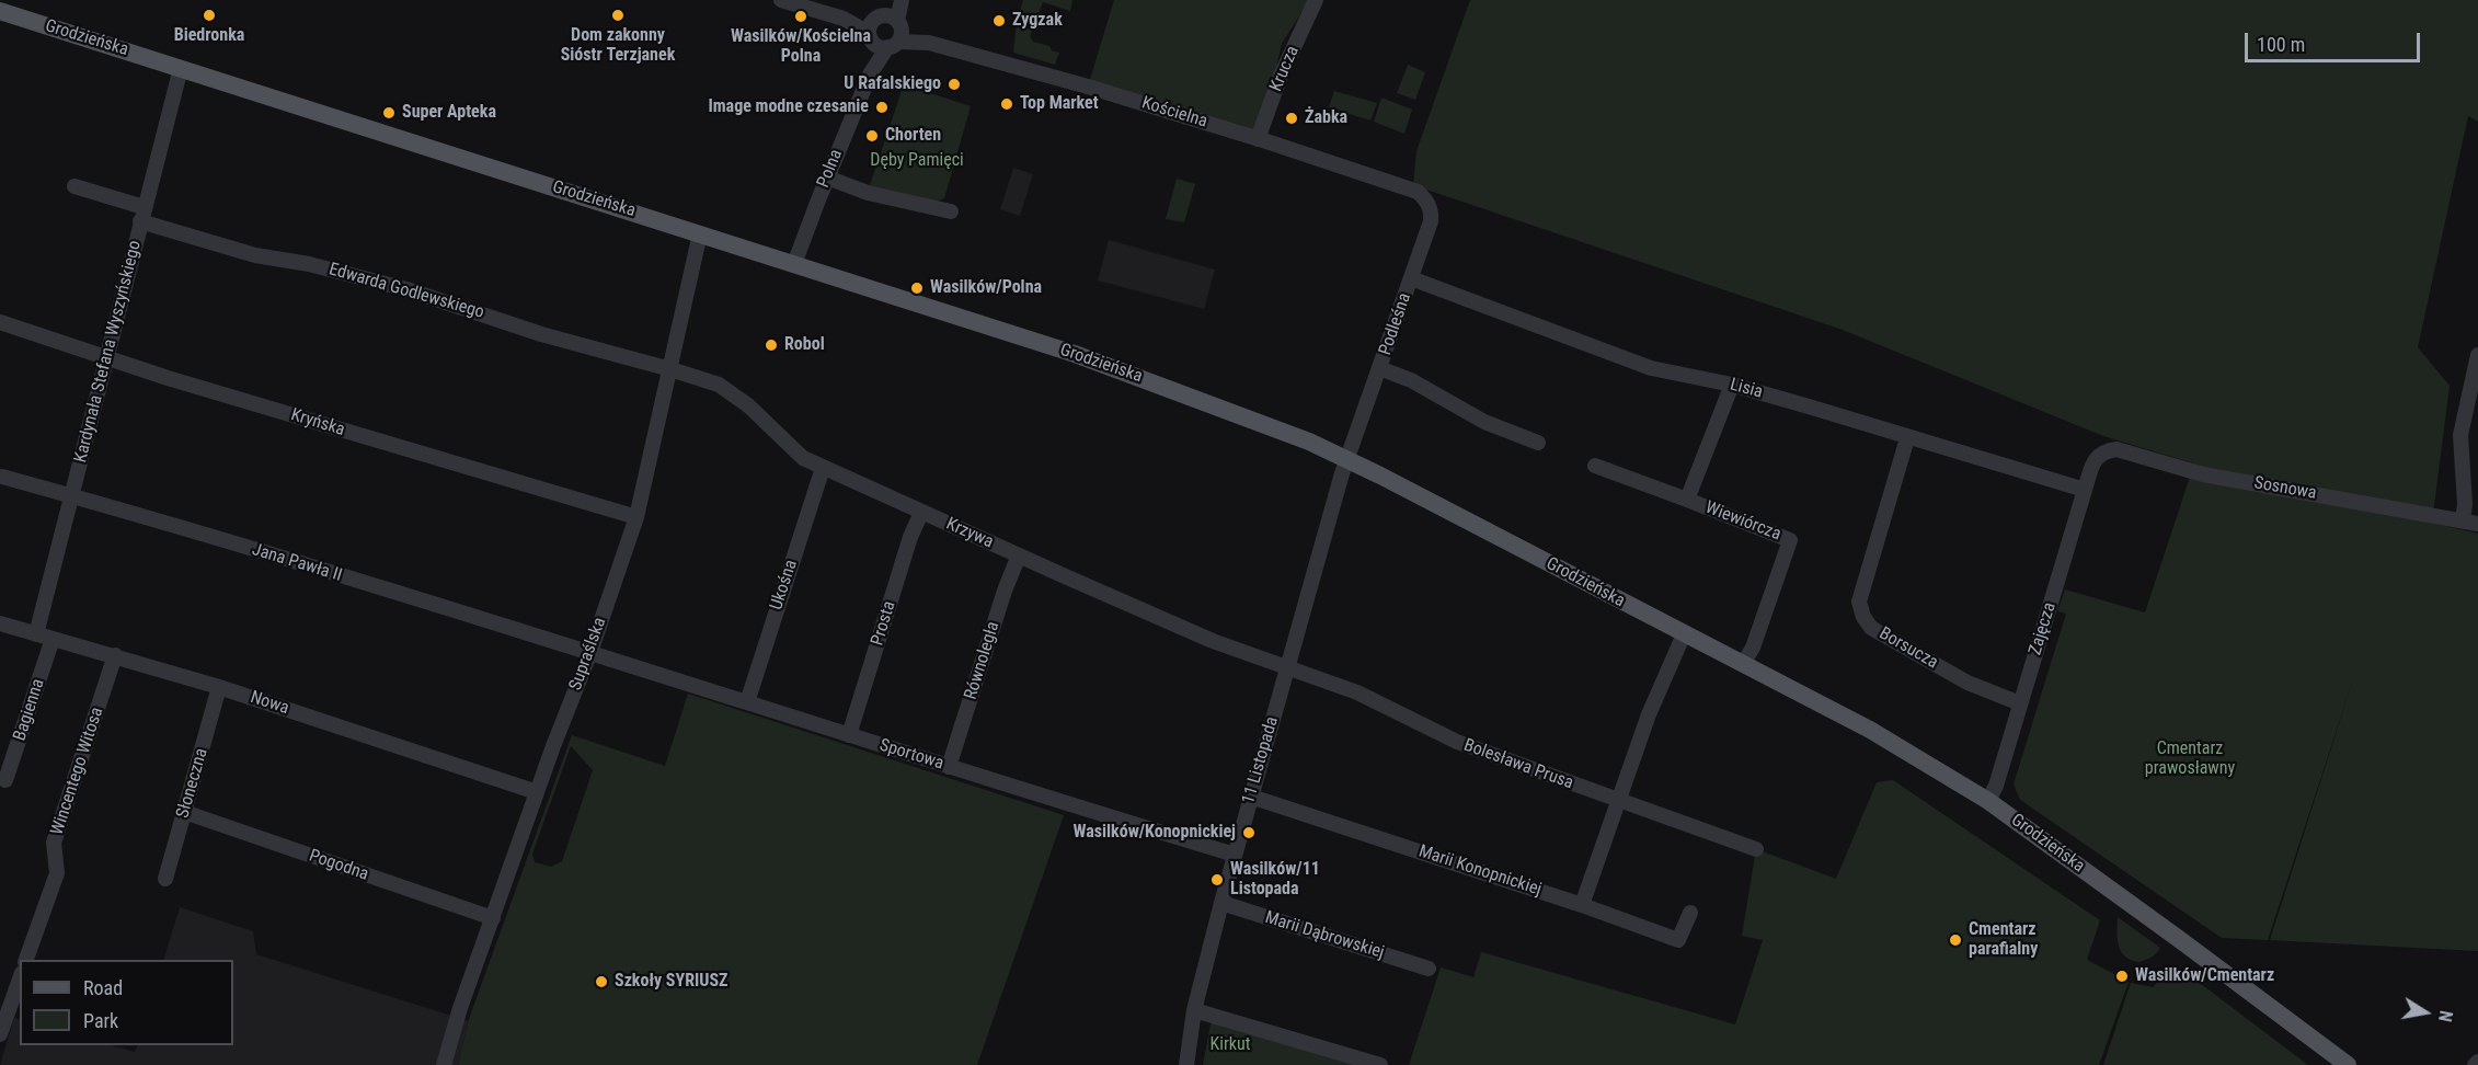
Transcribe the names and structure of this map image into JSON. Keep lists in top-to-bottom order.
{
  "streets": {
    "main road": ["Grodzieńska"],
    "street": [
      "Krucza",
      "Kościelna",
      "Polna",
      "Edwarda Godlewskiego",
      "Podleśna",
      "Kardynała Stefana Wyszyńskiego",
      "Lisia",
      "Kryńska",
      "Sosnowa",
      "Wiewiórcza",
      "Krzywa",
      "Jana Pawła II",
      "Ukośna",
      "Prosta",
      "Zajęcza",
      "Borsucza",
      "Supraślska",
      "Równoległa",
      "Nowa",
      "Bagienna",
      "Sportowa",
      "11 Listopada",
      "Bolesława Prusa",
      "Wincentego Witosa",
      "Słoneczna",
      "Pogodna",
      "Marii Konopnickiej",
      "Marii Dąbrowskiej"
    ]
  },
  "crossings": [
    ["Grodzieńska", "Polna"],
    ["Grodzieńska", "Podleśna"],
    ["Grodzieńska", "Kardynała Stefana Wyszyńskiego"],
    ["Grodzieńska", "Wiewiórcza"],
    ["Grodzieńska", "Zajęcza"],
    ["Grodzieńska", "Supraślska"],
    ["Grodzieńska", "11 Listopada"],
    ["Krucza", "Kościelna"],
    ["Kościelna", "Polna"],
    ["Kościelna", "Podleśna"],
    ["Edwarda Godlewskiego", "Kardynała Stefana Wyszyńskiego"],
    ["Edwarda Godlewskiego", "Krzywa"],
    ["Edwarda Godlewskiego", "Supraślska"],
    ["Podleśna", "Lisia"],
    ["Podleśna", "11 Listopada"],
    ["Kardynała Stefana Wyszyńskiego", "Kryńska"],
    ["Kardynała Stefana Wyszyńskiego", "Jana Pawła II"],
    ["Kardynała Stefana Wyszyńskiego", "Nowa"],
    ["Lisia", "Wiewiórcza"],
    ["Lisia", "Zajęcza"],
    ["Lisia", "Borsucza"],
    ["Kryńska", "Supraślska"],
    ["Sosnowa", "Zajęcza"],
    ["Krzywa", "Ukośna"],
    ["Krzywa", "Prosta"],
    ["Krzywa", "Supraślska"],
    ["Krzywa", "Równoległa"],
    ["Krzywa", "11 Listopada"],
    ["Krzywa", "Bolesława Prusa"],
    ["Jana Pawła II", "Supraślska"],
    ["Jana Pawła II", "Sportowa"],
    ["Ukośna", "Sportowa"],
    ["Prosta", "Sportowa"],
    ["Zajęcza", "Borsucza"],
    ["Supraślska", "Nowa"],
    ["Supraślska", "Sportowa"],
    ["Supraślska", "Pogodna"],
    ["Równoległa", "Sportowa"],
    ["Nowa", "Bagienna"],
    ["Nowa", "Wincentego Witosa"],
    ["Nowa", "Słoneczna"],
    ["Sportowa", "11 Listopada"],
    ["11 Listopada", "Bolesława Prusa"],
    ["11 Listopada", "Marii Konopnickiej"],
    ["11 Listopada", "Marii Dąbrowskiej"],
    ["Słoneczna", "Pogodna"]
  ],
  "parks": ["Dęby Pamięci", "Cmentarz prawosławny", "Kirkut"],
  "places": [
    "Biedronka",
    "Dom zakonny Sióstr Terzjanek",
    "Wasilków/Kościelna Polna",
    "Zygzak",
    "U Rafalskiego",
    "Top Market",
    "Image modne czesanie",
    "Super Apteka",
    "Żabka",
    "Chorten",
    "Wasilków/Polna",
    "Robol",
    "Wasilków/Konopnickiej",
    "Wasilków/11 Listopada",
    "Cmentarz parafialny",
    "Wasilków/Cmentarz",
    "Szkoły SYRIUSZ"
  ],
  "legend": ["Road", "Park"],
  "scale_bar": "100 m",
  "north": "right"
}
